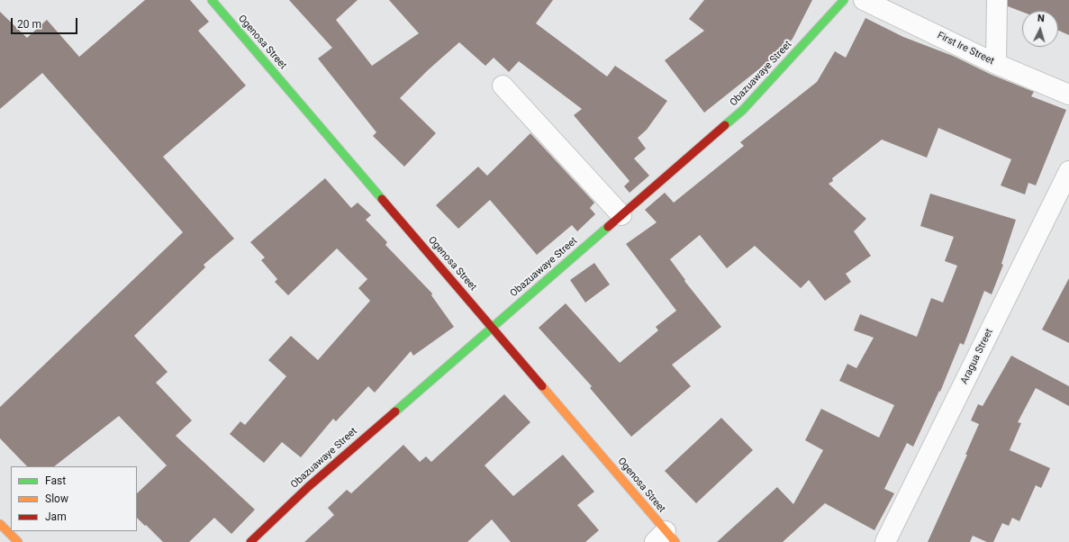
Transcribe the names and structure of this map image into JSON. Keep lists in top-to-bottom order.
{
  "streets": {
    "street": [
      "Ogenosa Street",
      "First Ire Street",
      "Obazuawaye Street",
      "Aragua Street"
    ]
  },
  "crossings": [
    ["Ogenosa Street", "Obazuawaye Street"]
  ],
  "legend": ["Fast", "Slow", "Jam"],
  "scale_bar": "20 m",
  "north": "top"
}
